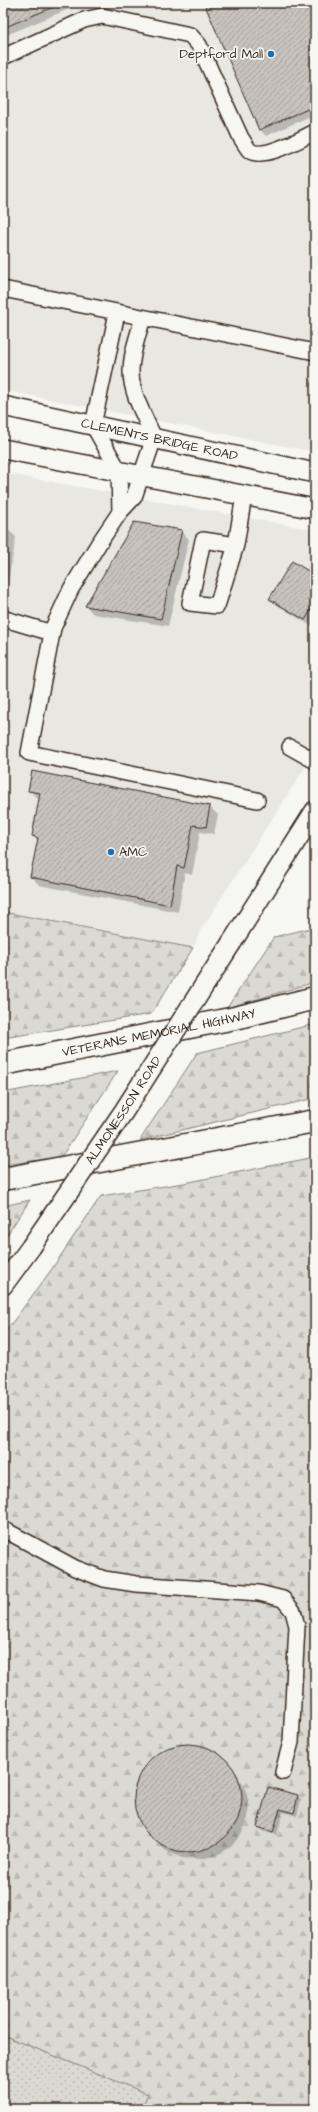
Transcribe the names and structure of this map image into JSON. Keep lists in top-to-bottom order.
{
  "streets": {
    "highway": ["VETERANS MEMORIAL HIGHWAY"],
    "main road": ["CLEMENTS BRIDGE ROAD", "ALMONESSON ROAD"]
  },
  "places": ["Deptford Mall", "AMC"]
}
